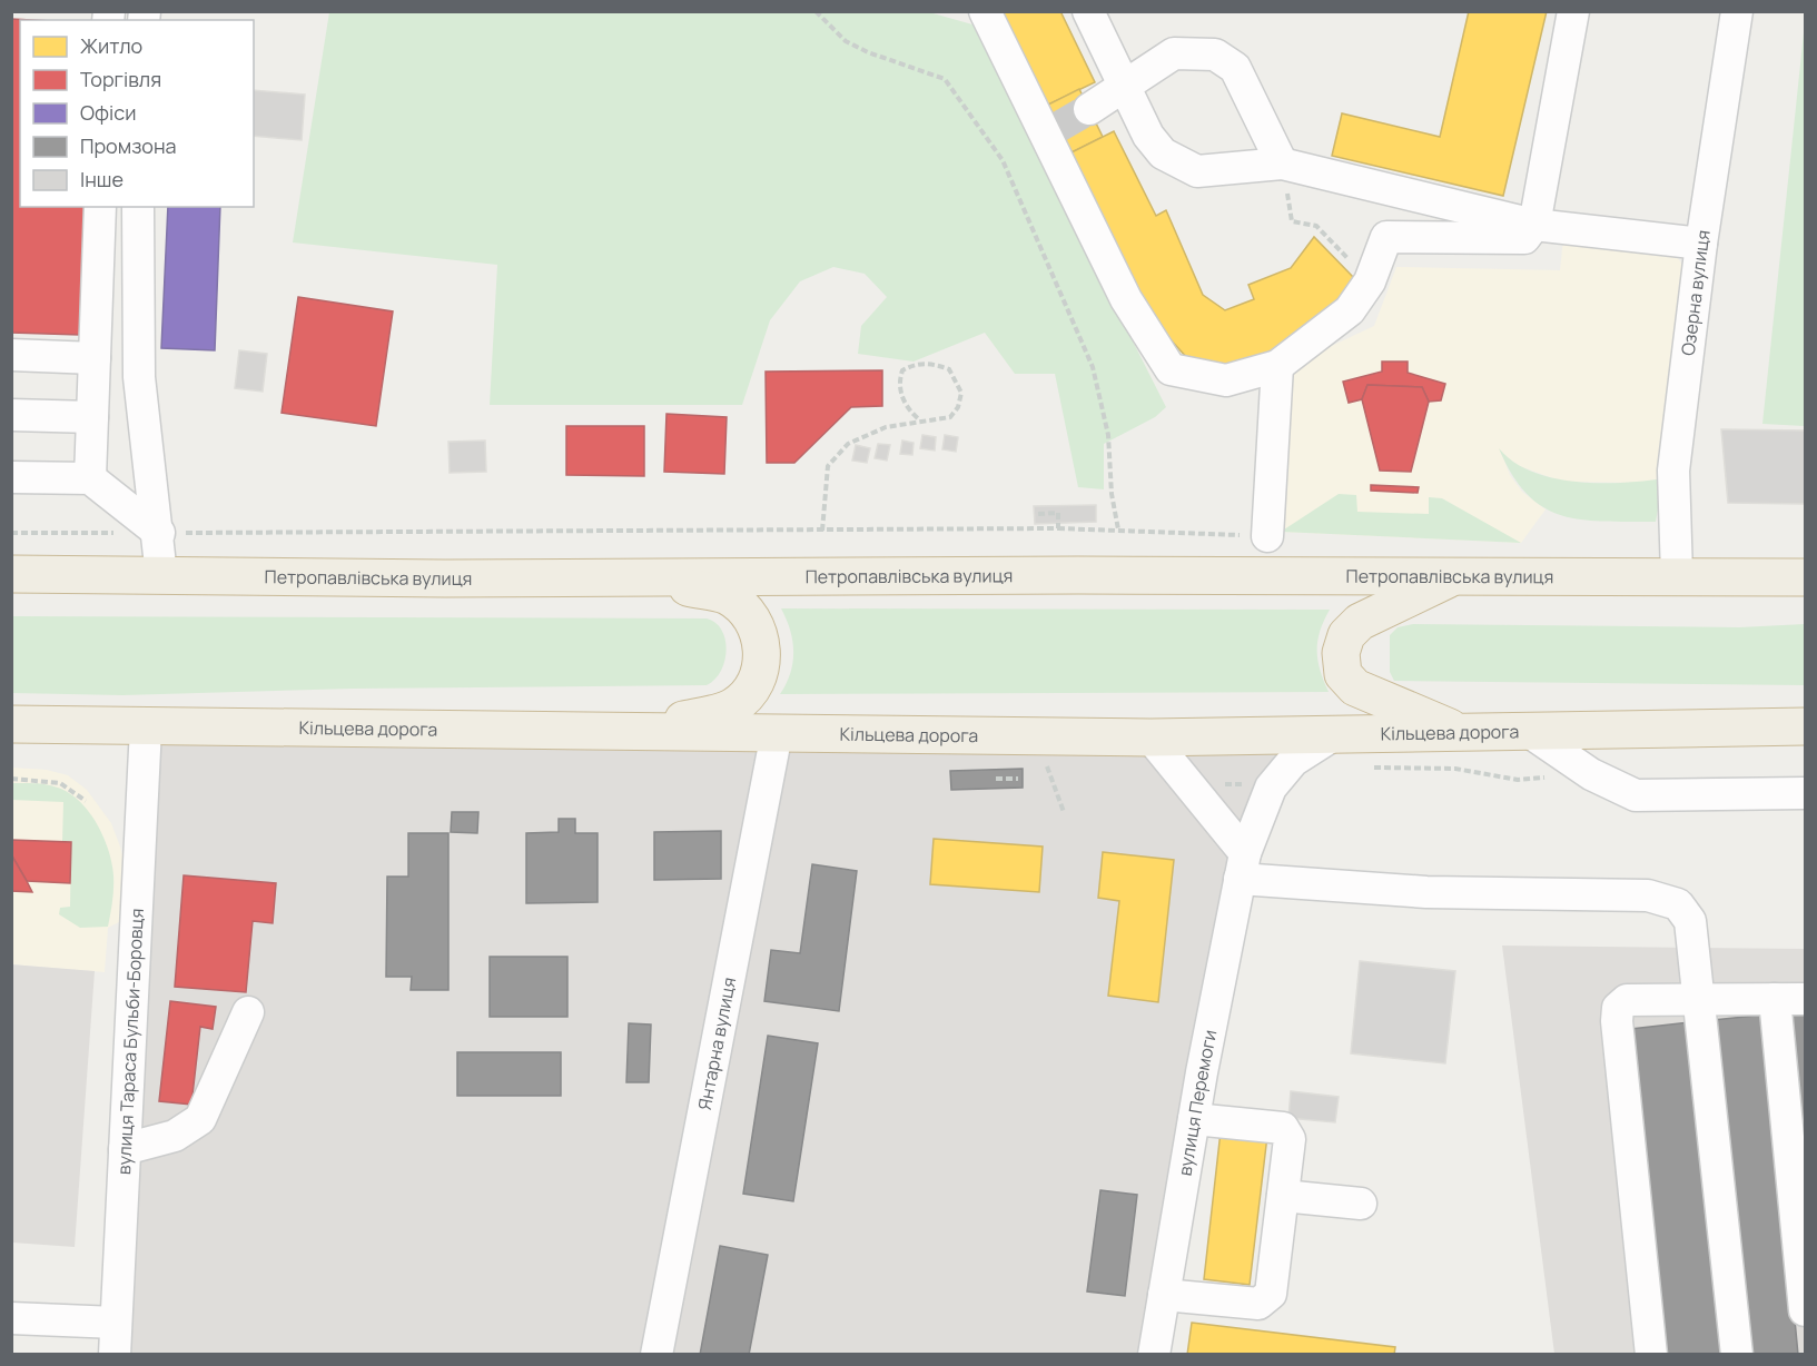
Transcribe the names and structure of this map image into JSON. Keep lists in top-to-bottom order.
{
  "streets": {
    "highway": ["Петропавлівська вулиця", "Кільцева дорога"],
    "street": [
      "Озерна вулиця",
      "вулиця Тараса Бульби-Боровця",
      "Янтарна вулиця",
      "вулиця Перемоги"
    ]
  },
  "crossings": [
    ["Озерна вулиця", "Петропавлівська вулиця"],
    ["Кільцева дорога", "вулиця Тараса Бульби-Боровця"],
    ["Кільцева дорога", "Янтарна вулиця"],
    ["Кільцева дорога", "вулиця Перемоги"]
  ],
  "legend": [
    "Житло",
    "Торгівля",
    "Офіси",
    "Промзона",
    "Інше"
  ]
}
